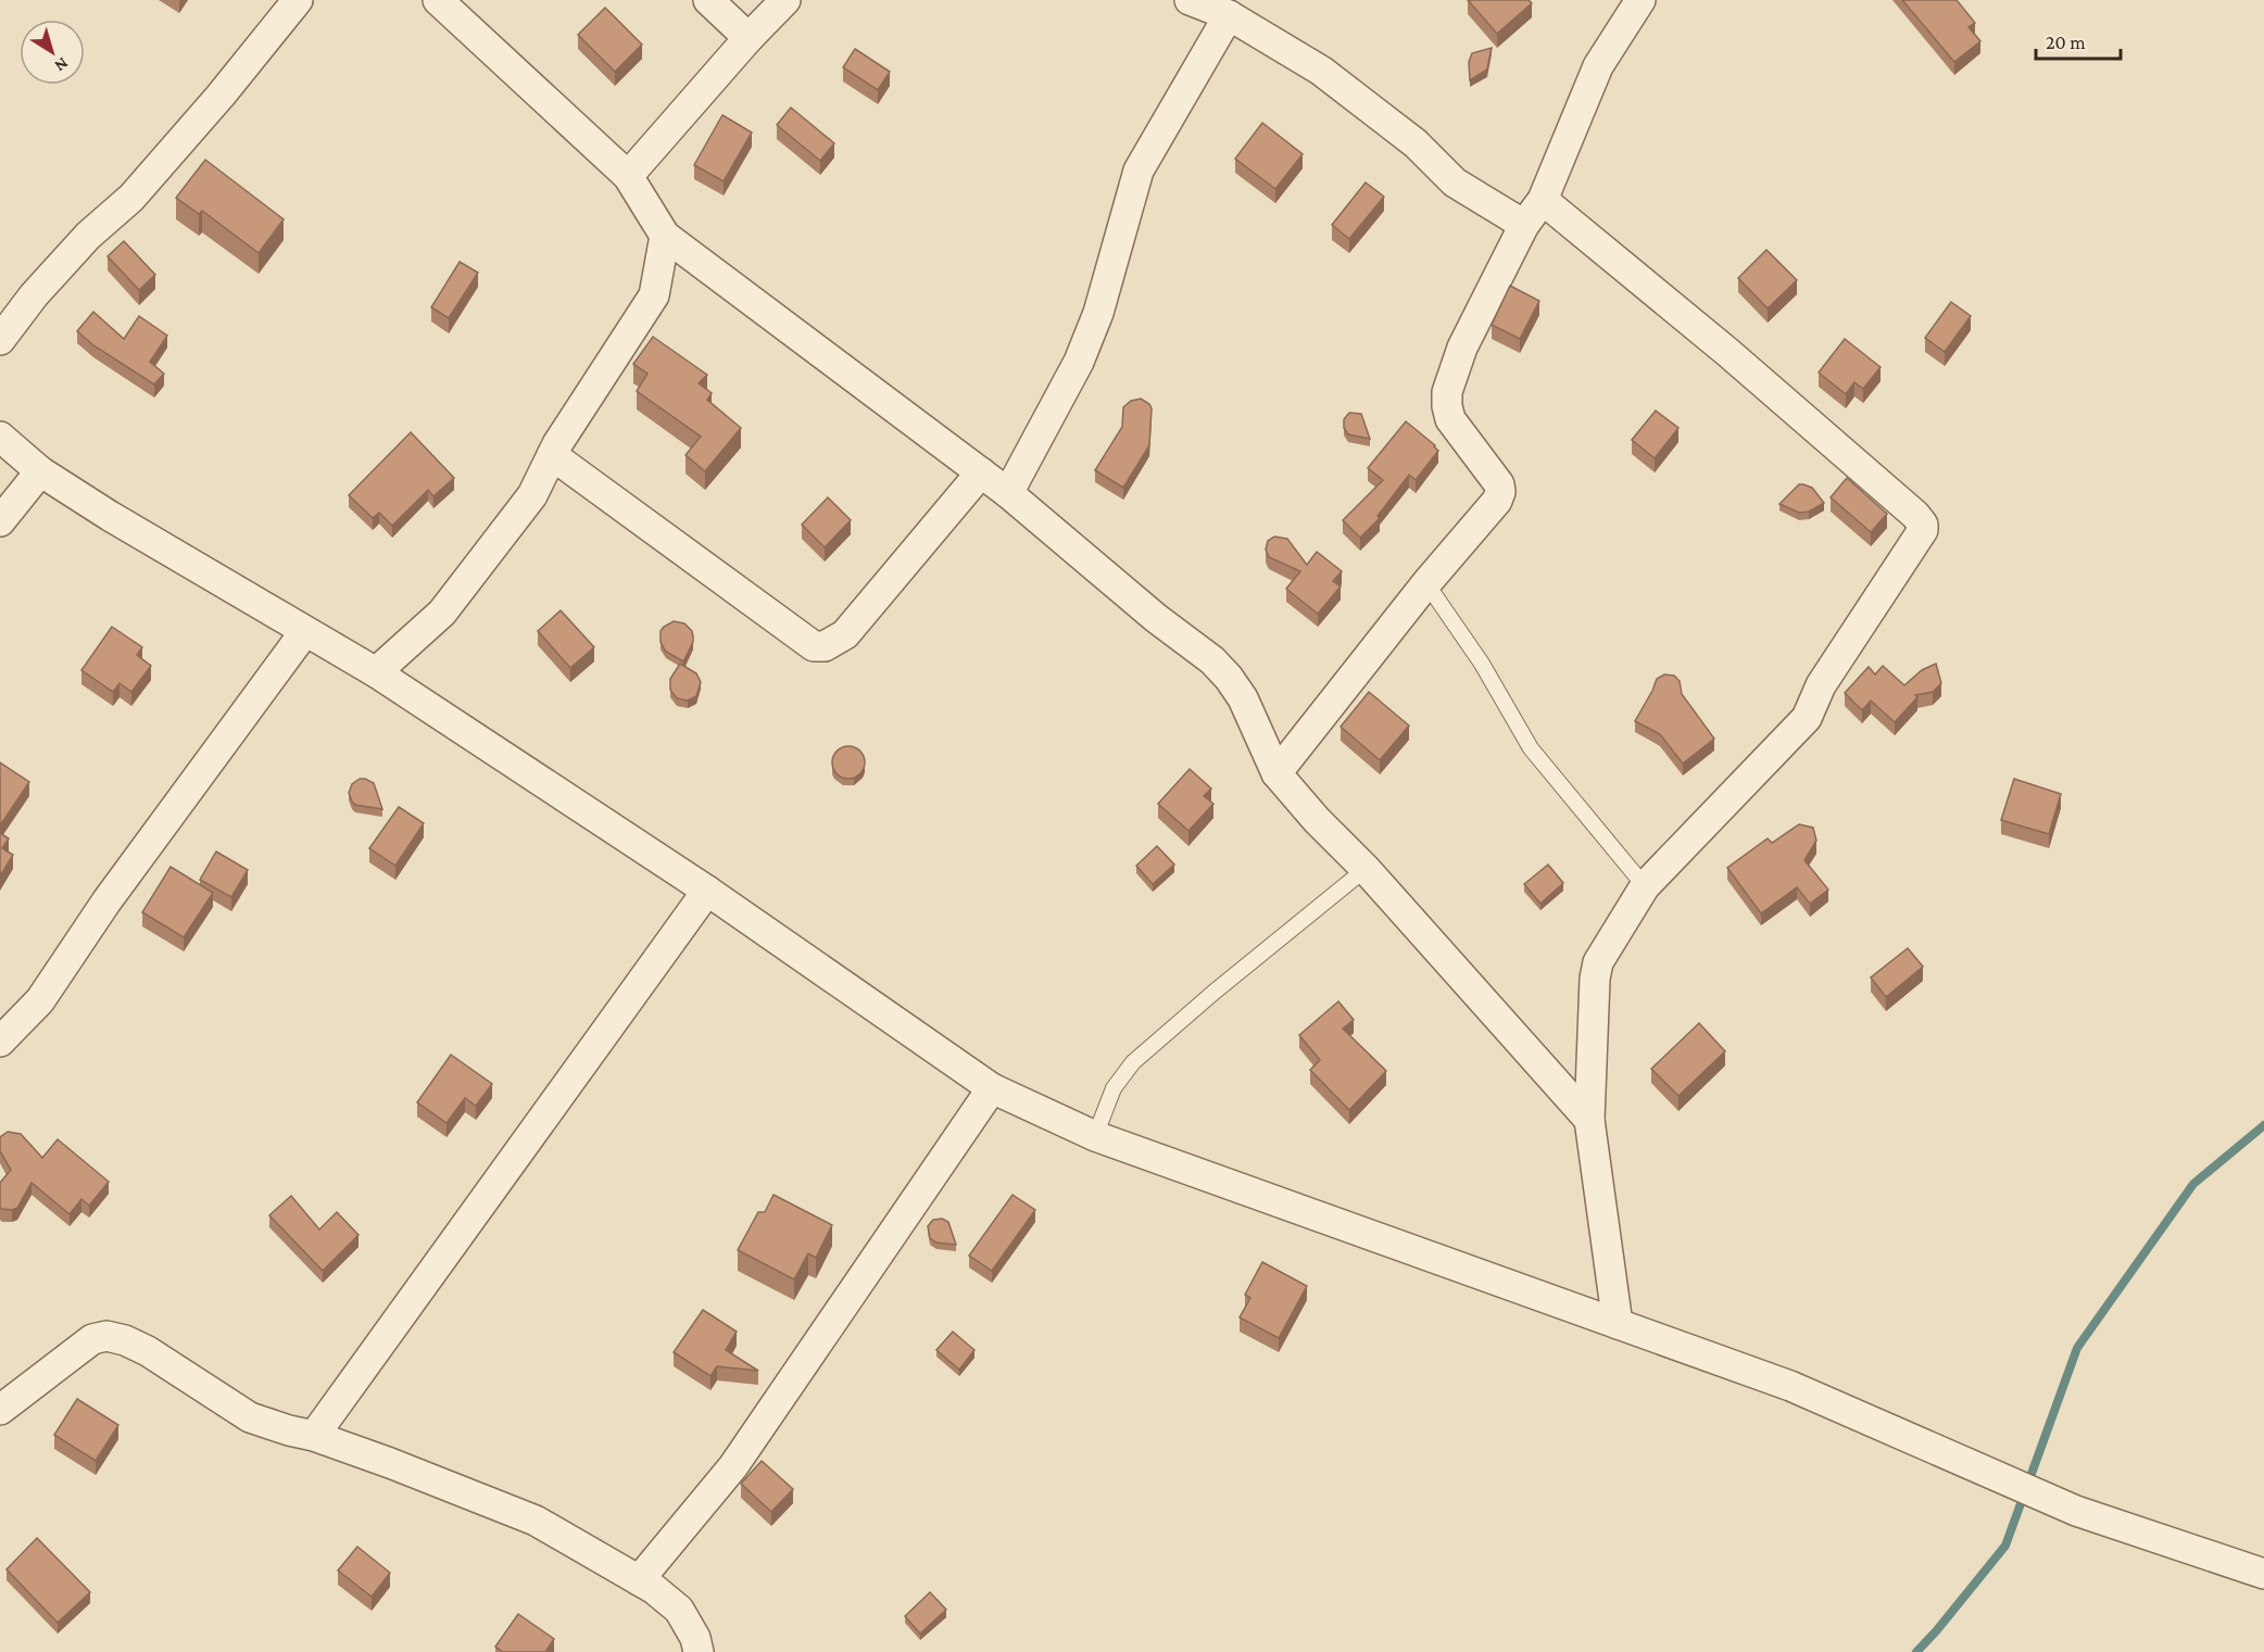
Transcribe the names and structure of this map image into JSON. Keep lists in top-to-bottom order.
{
  "scale_bar": "20 m",
  "north": "bottom right"
}
